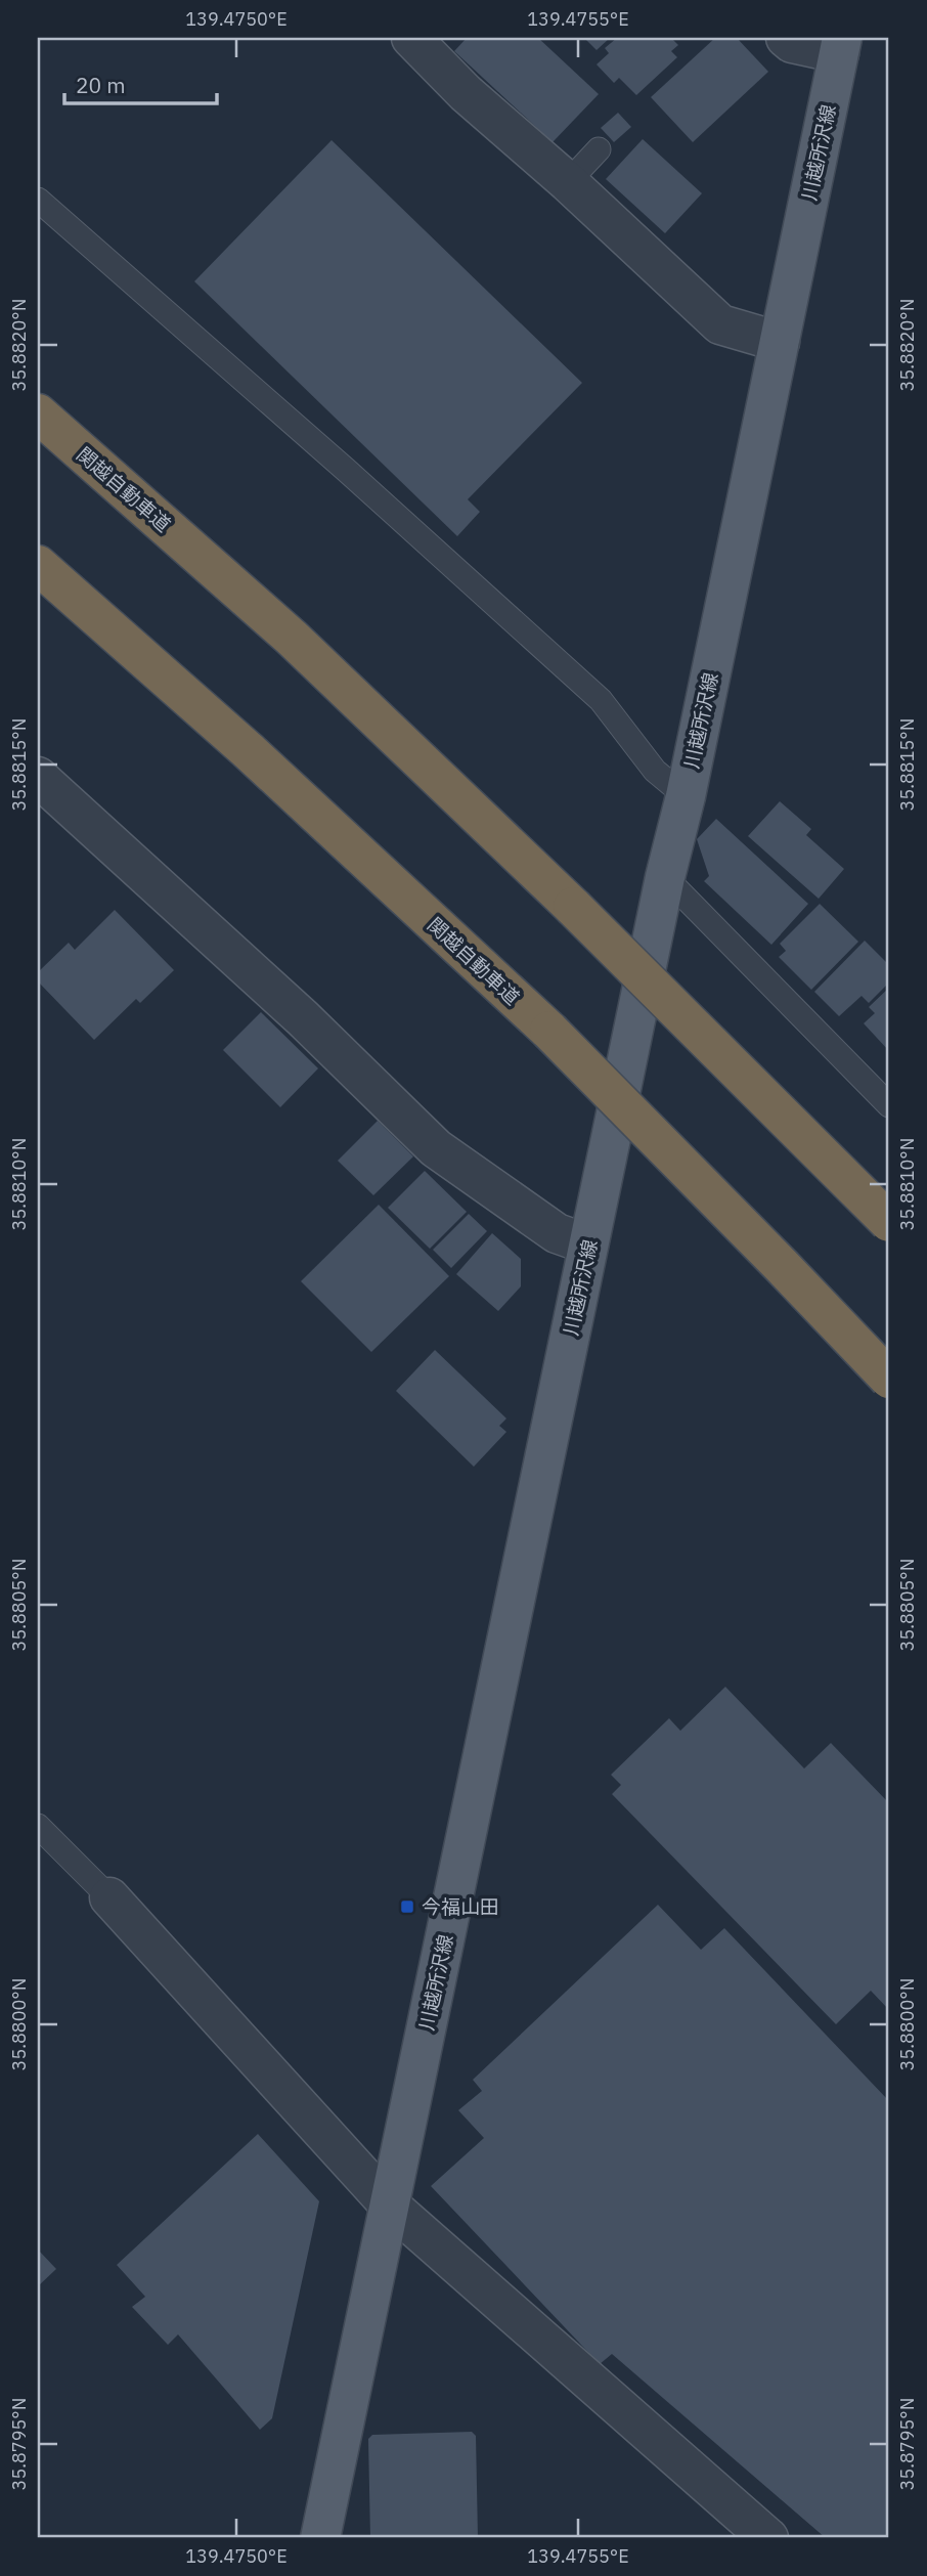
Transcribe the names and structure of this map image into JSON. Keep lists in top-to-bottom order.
{
  "streets": {
    "highway": ["関越自動車道"],
    "main road": ["川越所沢線"]
  },
  "places": {
    "transit": ["今福山田"]
  },
  "scale_bar": "20 m",
  "coordinates": [
    "139.4750°E",
    "139.4755°E",
    "35.8820°N",
    "35.8815°N",
    "35.8810°N",
    "35.8805°N",
    "35.8800°N",
    "35.8795°N"
  ]
}
